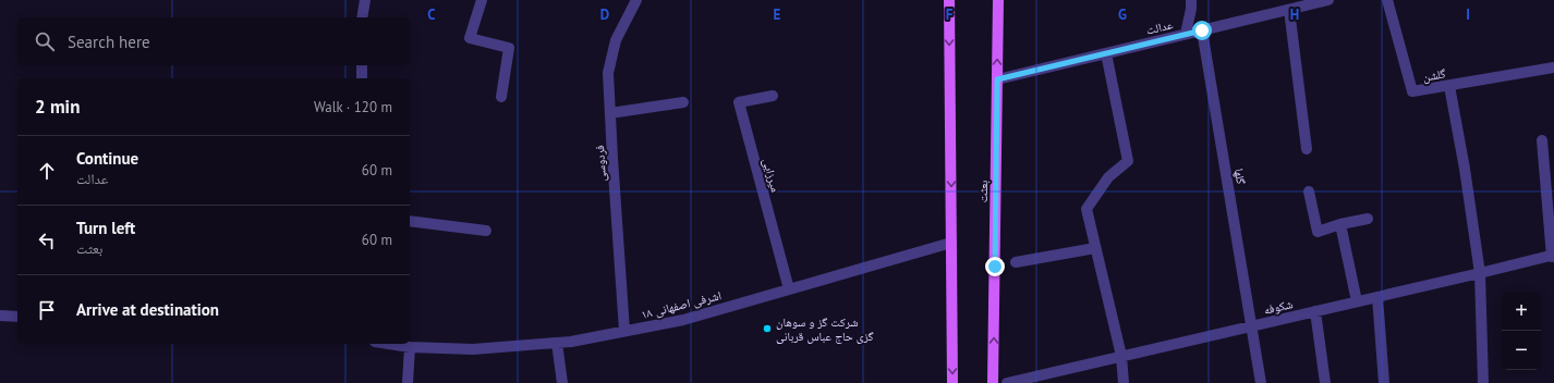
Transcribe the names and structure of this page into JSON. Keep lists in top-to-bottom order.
{
  "streets": {
    "main road": ["بعثت"],
    "street": [
      "عدالت",
      "گلشن",
      "فردوسی",
      "میرزایی",
      "گلها",
      "اشرفی اصفهانی ۱۸",
      "شکوفه"
    ]
  },
  "crossings": [
    ["عدالت", "گلها"],
    ["عدالت", "بعثت"],
    ["فردوسی", "اشرفی اصفهانی ۱۸"],
    ["میرزایی", "اشرفی اصفهانی ۱۸"],
    ["گلها", "شکوفه"]
  ],
  "places": ["شرکت گز و سوهان گزی حاج عباس قربانی"],
  "page": {
    "search": "Search here",
    "heading": ["2 min", "Walk · 120 m"],
    "list": [
      ["Continue", "عدالت", "60 m"],
      ["Turn left", "بعثت", "60 m"],
      "Arrive at destination"
    ],
    "map_buttons": ["+", "−"]
  },
  "grid": {
    "columns": [
      "C",
      "D",
      "E",
      "F",
      "G",
      "H",
      "I"
    ]
  }
}
